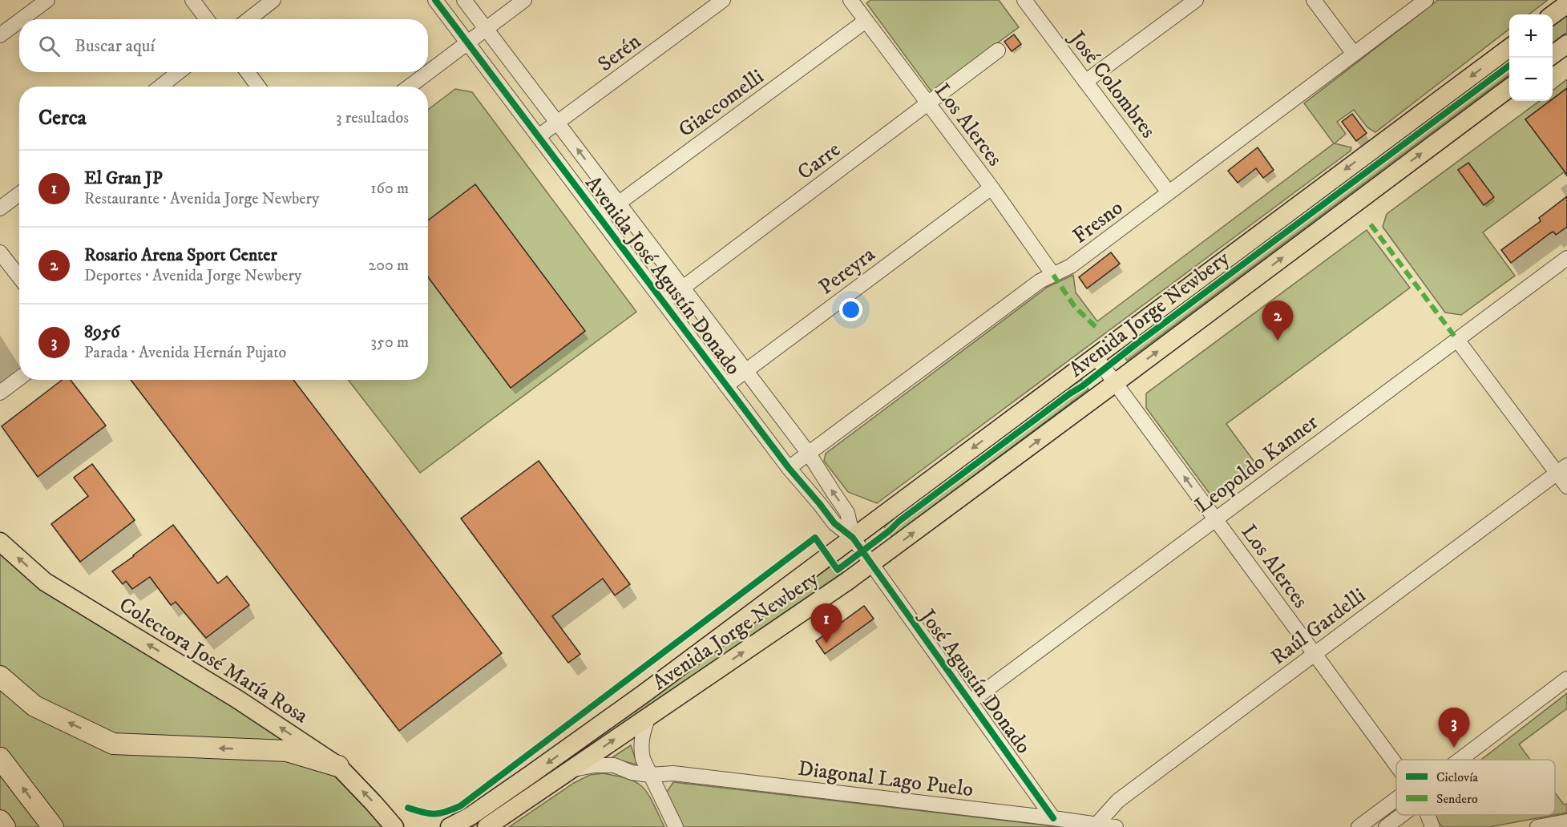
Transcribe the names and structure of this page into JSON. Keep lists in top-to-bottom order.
{
  "streets": {
    "main road": ["Avenida Jorge Newbery", "Colectora José María Rosa"],
    "street": [
      "Serén",
      "José Colombres",
      "Giaccomelli",
      "Los Alerces",
      "Carre",
      "Fresno",
      "Pereyra",
      "Avenida José Agustín Donado",
      "Leopoldo Kanner",
      "Raúl Gardelli",
      "José Agustín Donado",
      "Diagonal Lago Puelo"
    ]
  },
  "crossings": [
    ["Serén", "Avenida José Agustín Donado"],
    ["José Colombres", "Fresno"],
    ["Giaccomelli", "Los Alerces"],
    ["Giaccomelli", "Avenida José Agustín Donado"],
    ["Los Alerces", "Carre"],
    ["Los Alerces", "Fresno"],
    ["Los Alerces", "Pereyra"],
    ["Los Alerces", "Avenida Jorge Newbery"],
    ["Los Alerces", "Leopoldo Kanner"],
    ["Los Alerces", "Raúl Gardelli"],
    ["Carre", "Avenida José Agustín Donado"],
    ["Fresno", "Avenida José Agustín Donado"],
    ["Pereyra", "Avenida José Agustín Donado"],
    ["Avenida José Agustín Donado", "Avenida Jorge Newbery"],
    ["Avenida José Agustín Donado", "José Agustín Donado"],
    ["Avenida Jorge Newbery", "José Agustín Donado"],
    ["Avenida Jorge Newbery", "Diagonal Lago Puelo"],
    ["Leopoldo Kanner", "José Agustín Donado"],
    ["Raúl Gardelli", "Diagonal Lago Puelo"],
    ["José Agustín Donado", "Diagonal Lago Puelo"]
  ],
  "one_way": ["Colectora José María Rosa"],
  "legend": ["Ciclovía", "Sendero"],
  "page": {
    "map_buttons": ["+", "−"],
    "search": "Buscar aquí",
    "heading": ["Cerca", "3 resultados"],
    "list": [
      {
        "mark": "1",
        "name": "El Gran JP",
        "note": "Restaurante · Avenida Jorge Newbery",
        "value": "160 m"
      },
      {
        "mark": "2",
        "name": "Rosario Arena Sport Center",
        "note": "Deportes · Avenida Jorge Newbery",
        "value": "200 m"
      },
      {
        "mark": "3",
        "name": "8956",
        "note": "Parada · Avenida Hernán Pujato",
        "value": "350 m"
      }
    ],
    "pins": ["2", "1", "3"]
  }
}
